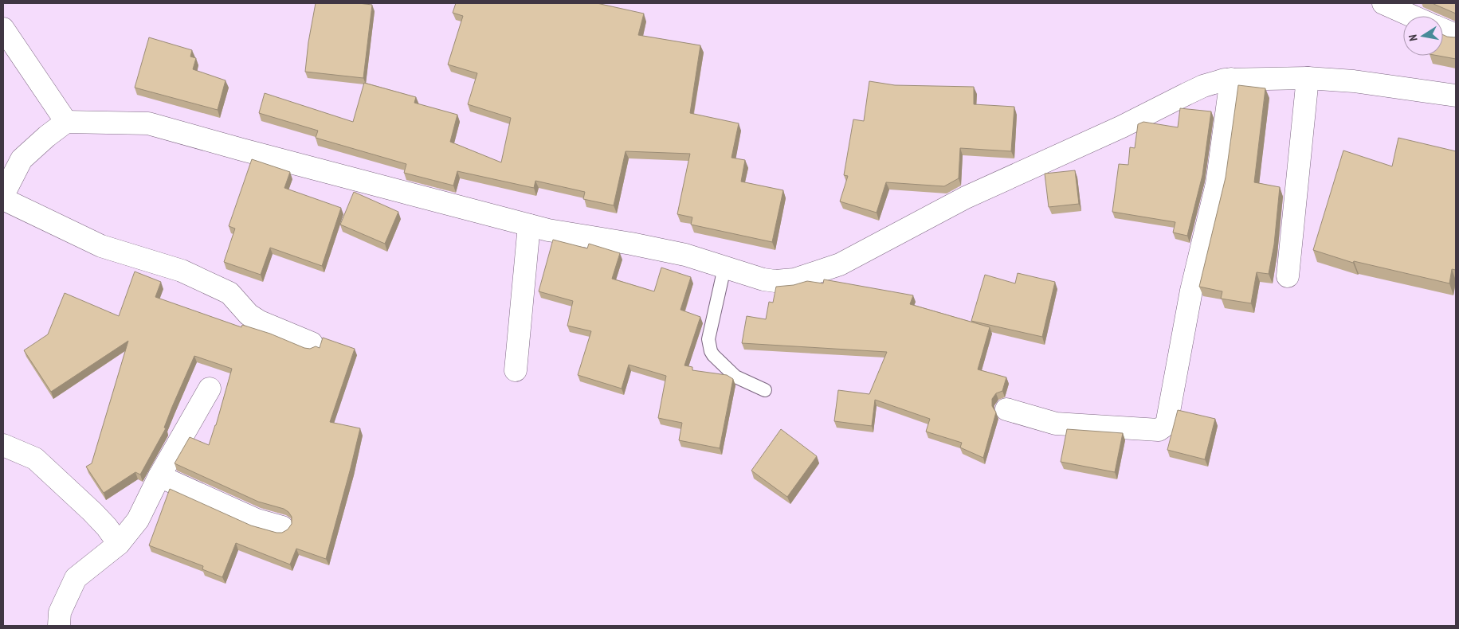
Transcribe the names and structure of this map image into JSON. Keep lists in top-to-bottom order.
{
  "north": "left"
}
